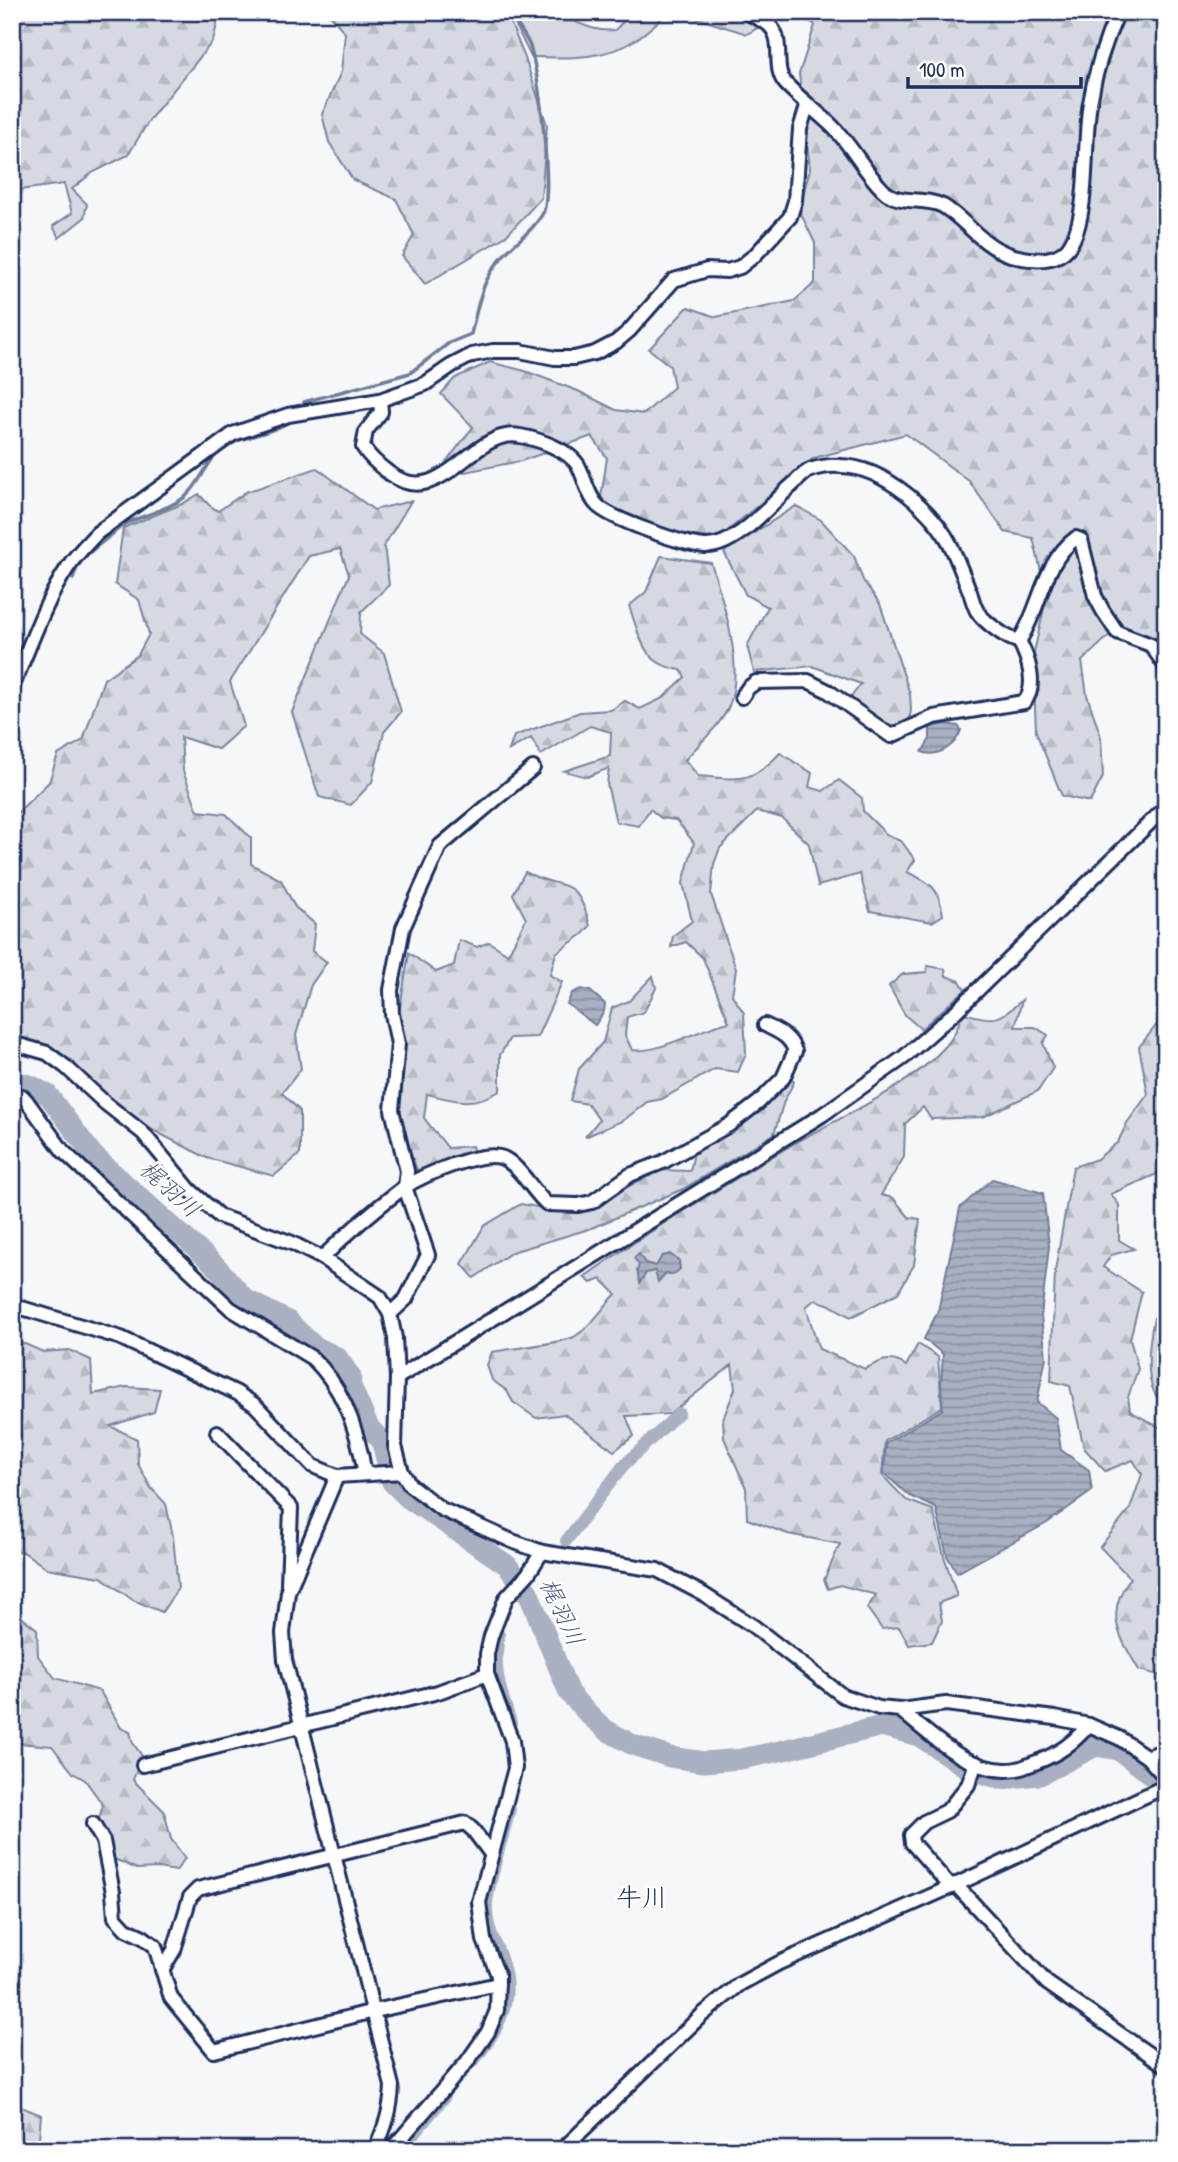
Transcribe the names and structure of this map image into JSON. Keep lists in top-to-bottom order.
{
  "districts": ["牛川"],
  "water": ["梶羽川"],
  "scale_bar": "100 m"
}
